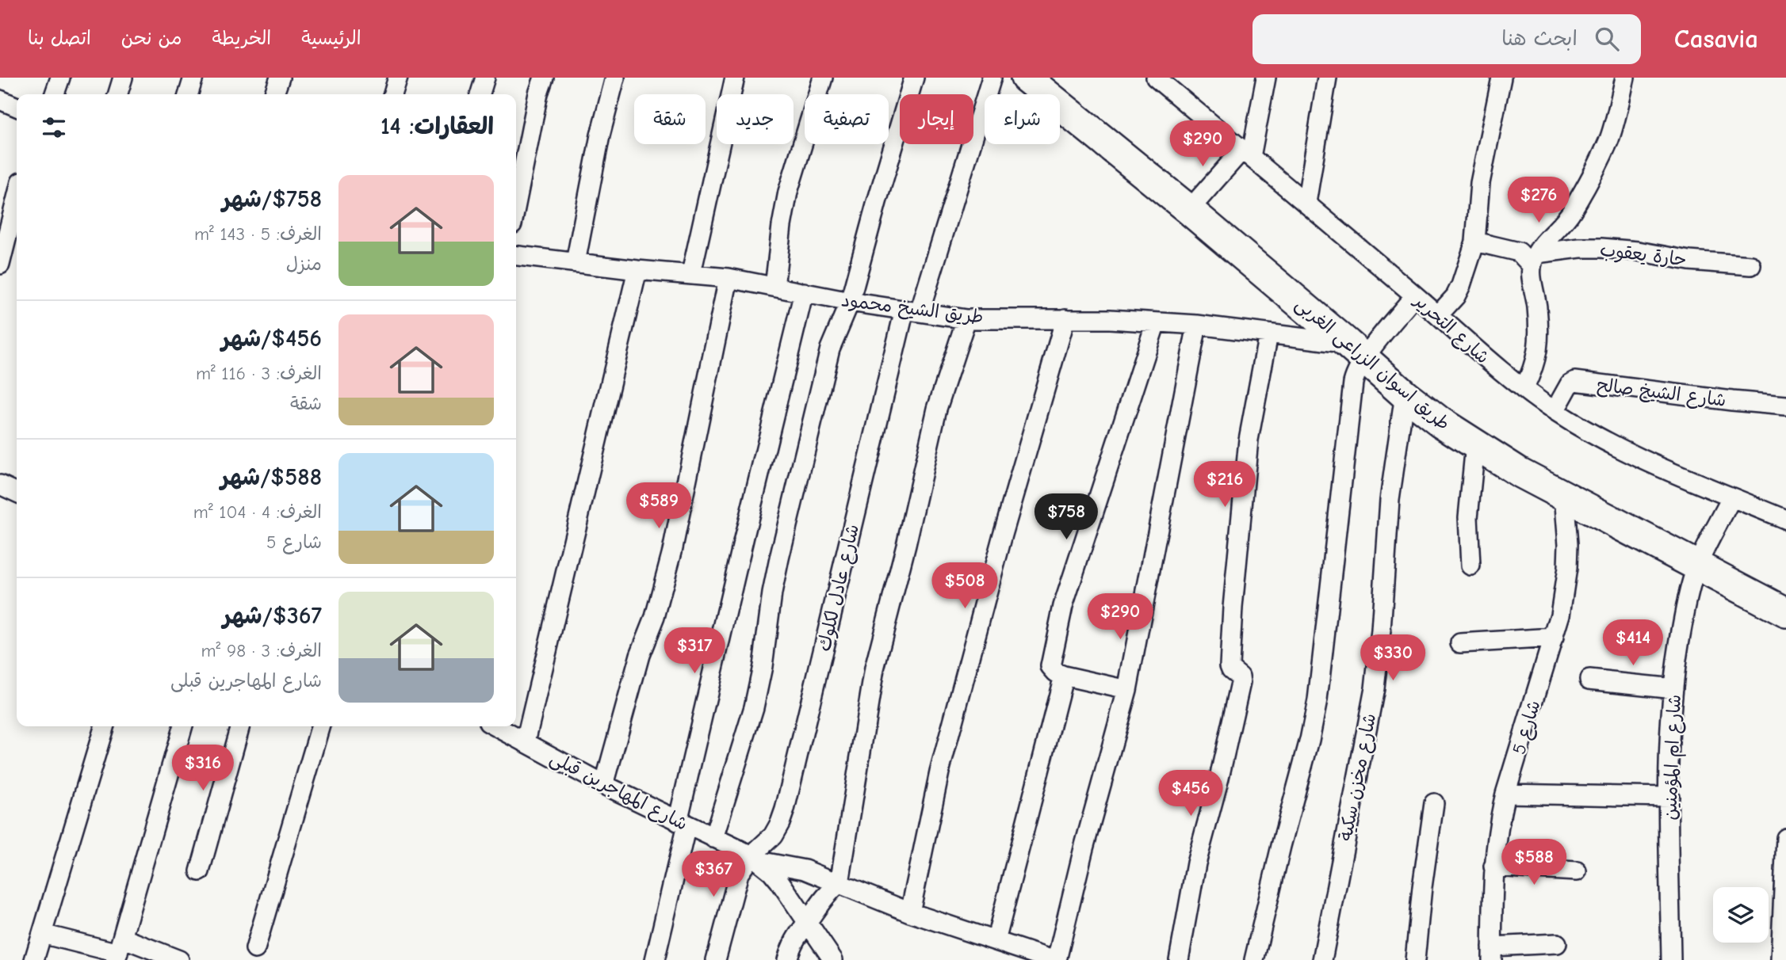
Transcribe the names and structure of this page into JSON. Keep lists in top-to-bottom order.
{
  "streets": {
    "main road": ["طريق اسوان الزراعى الغربى"],
    "street": [
      "حارة يعقوب",
      "طريق الشيخ محمود",
      "شارع التحرير",
      "شارع الشيخ صالح",
      "شارع عادل لكلوك",
      "شارع 5",
      "شارع ام المؤمنين",
      "شارع مخزن سكية",
      "شارع المهاجرين قبلى"
    ]
  },
  "crossings": [
    ["طريق الشيخ محمود", "طريق اسوان الزراعى الغربى"],
    ["طريق الشيخ محمود", "شارع عادل لكلوك"],
    ["شارع التحرير", "شارع الشيخ صالح"],
    ["شارع التحرير", "شارع ام المؤمنين"],
    ["طريق اسوان الزراعى الغربى", "شارع 5"],
    ["طريق اسوان الزراعى الغربى", "شارع ام المؤمنين"],
    ["طريق اسوان الزراعى الغربى", "شارع مخزن سكية"],
    ["شارع عادل لكلوك", "شارع المهاجرين قبلى"]
  ],
  "page": {
    "header": "Casavia",
    "search": "ابحث هنا",
    "nav": [
      "الرئيسية",
      "الخريطة",
      "من نحن",
      "اتصل بنا"
    ],
    "chip": [
      "شراء",
      "إيجار",
      "تصفية",
      "جديد",
      "شقة"
    ],
    "heading": "العقارات: 14",
    "price": [
      "$290",
      "$276",
      "$216",
      "$589",
      "$758",
      "$508",
      "$290",
      "$414",
      "$317",
      "$330",
      "$316",
      "$456",
      "$588",
      "$367"
    ],
    "list": [
      {
        "name": "$758/شهر",
        "note": "الغرف: 5 · 143 m² · منزل"
      },
      {
        "name": "$456/شهر",
        "note": "الغرف: 3 · 116 m² · شقة"
      },
      {
        "name": "$588/شهر",
        "note": "الغرف: 4 · 104 m² · شارع 5"
      },
      {
        "name": "$367/شهر",
        "note": "الغرف: 3 · 98 m² · شارع المهاجرين قبلى"
      }
    ]
  }
}
